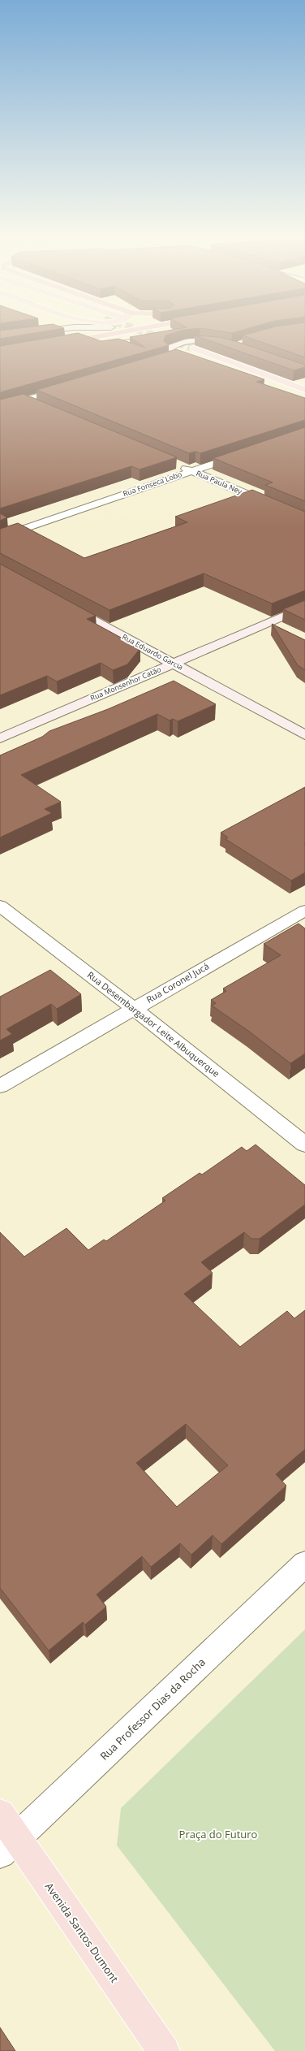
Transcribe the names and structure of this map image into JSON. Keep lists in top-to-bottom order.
{
  "streets": {
    "main road": ["Avenida Santos Dumont"],
    "street": [
      "Rua Paula Ney",
      "Rua Fonseca Lobo",
      "Rua Eduardo Garcia",
      "Rua Monsenhor Catão",
      "Rua Coronel Jucá",
      "Rua Desembargador Leite Albuquerque",
      "Rua Professor Dias da Rocha"
    ]
  },
  "crossings": [
    ["Rua Paula Ney", "Rua Fonseca Lobo"],
    ["Rua Eduardo Garcia", "Rua Monsenhor Catão"],
    ["Rua Coronel Jucá", "Rua Desembargador Leite Albuquerque"],
    ["Rua Professor Dias da Rocha", "Avenida Santos Dumont"]
  ],
  "parks": ["Praça do Futuro"]
}
